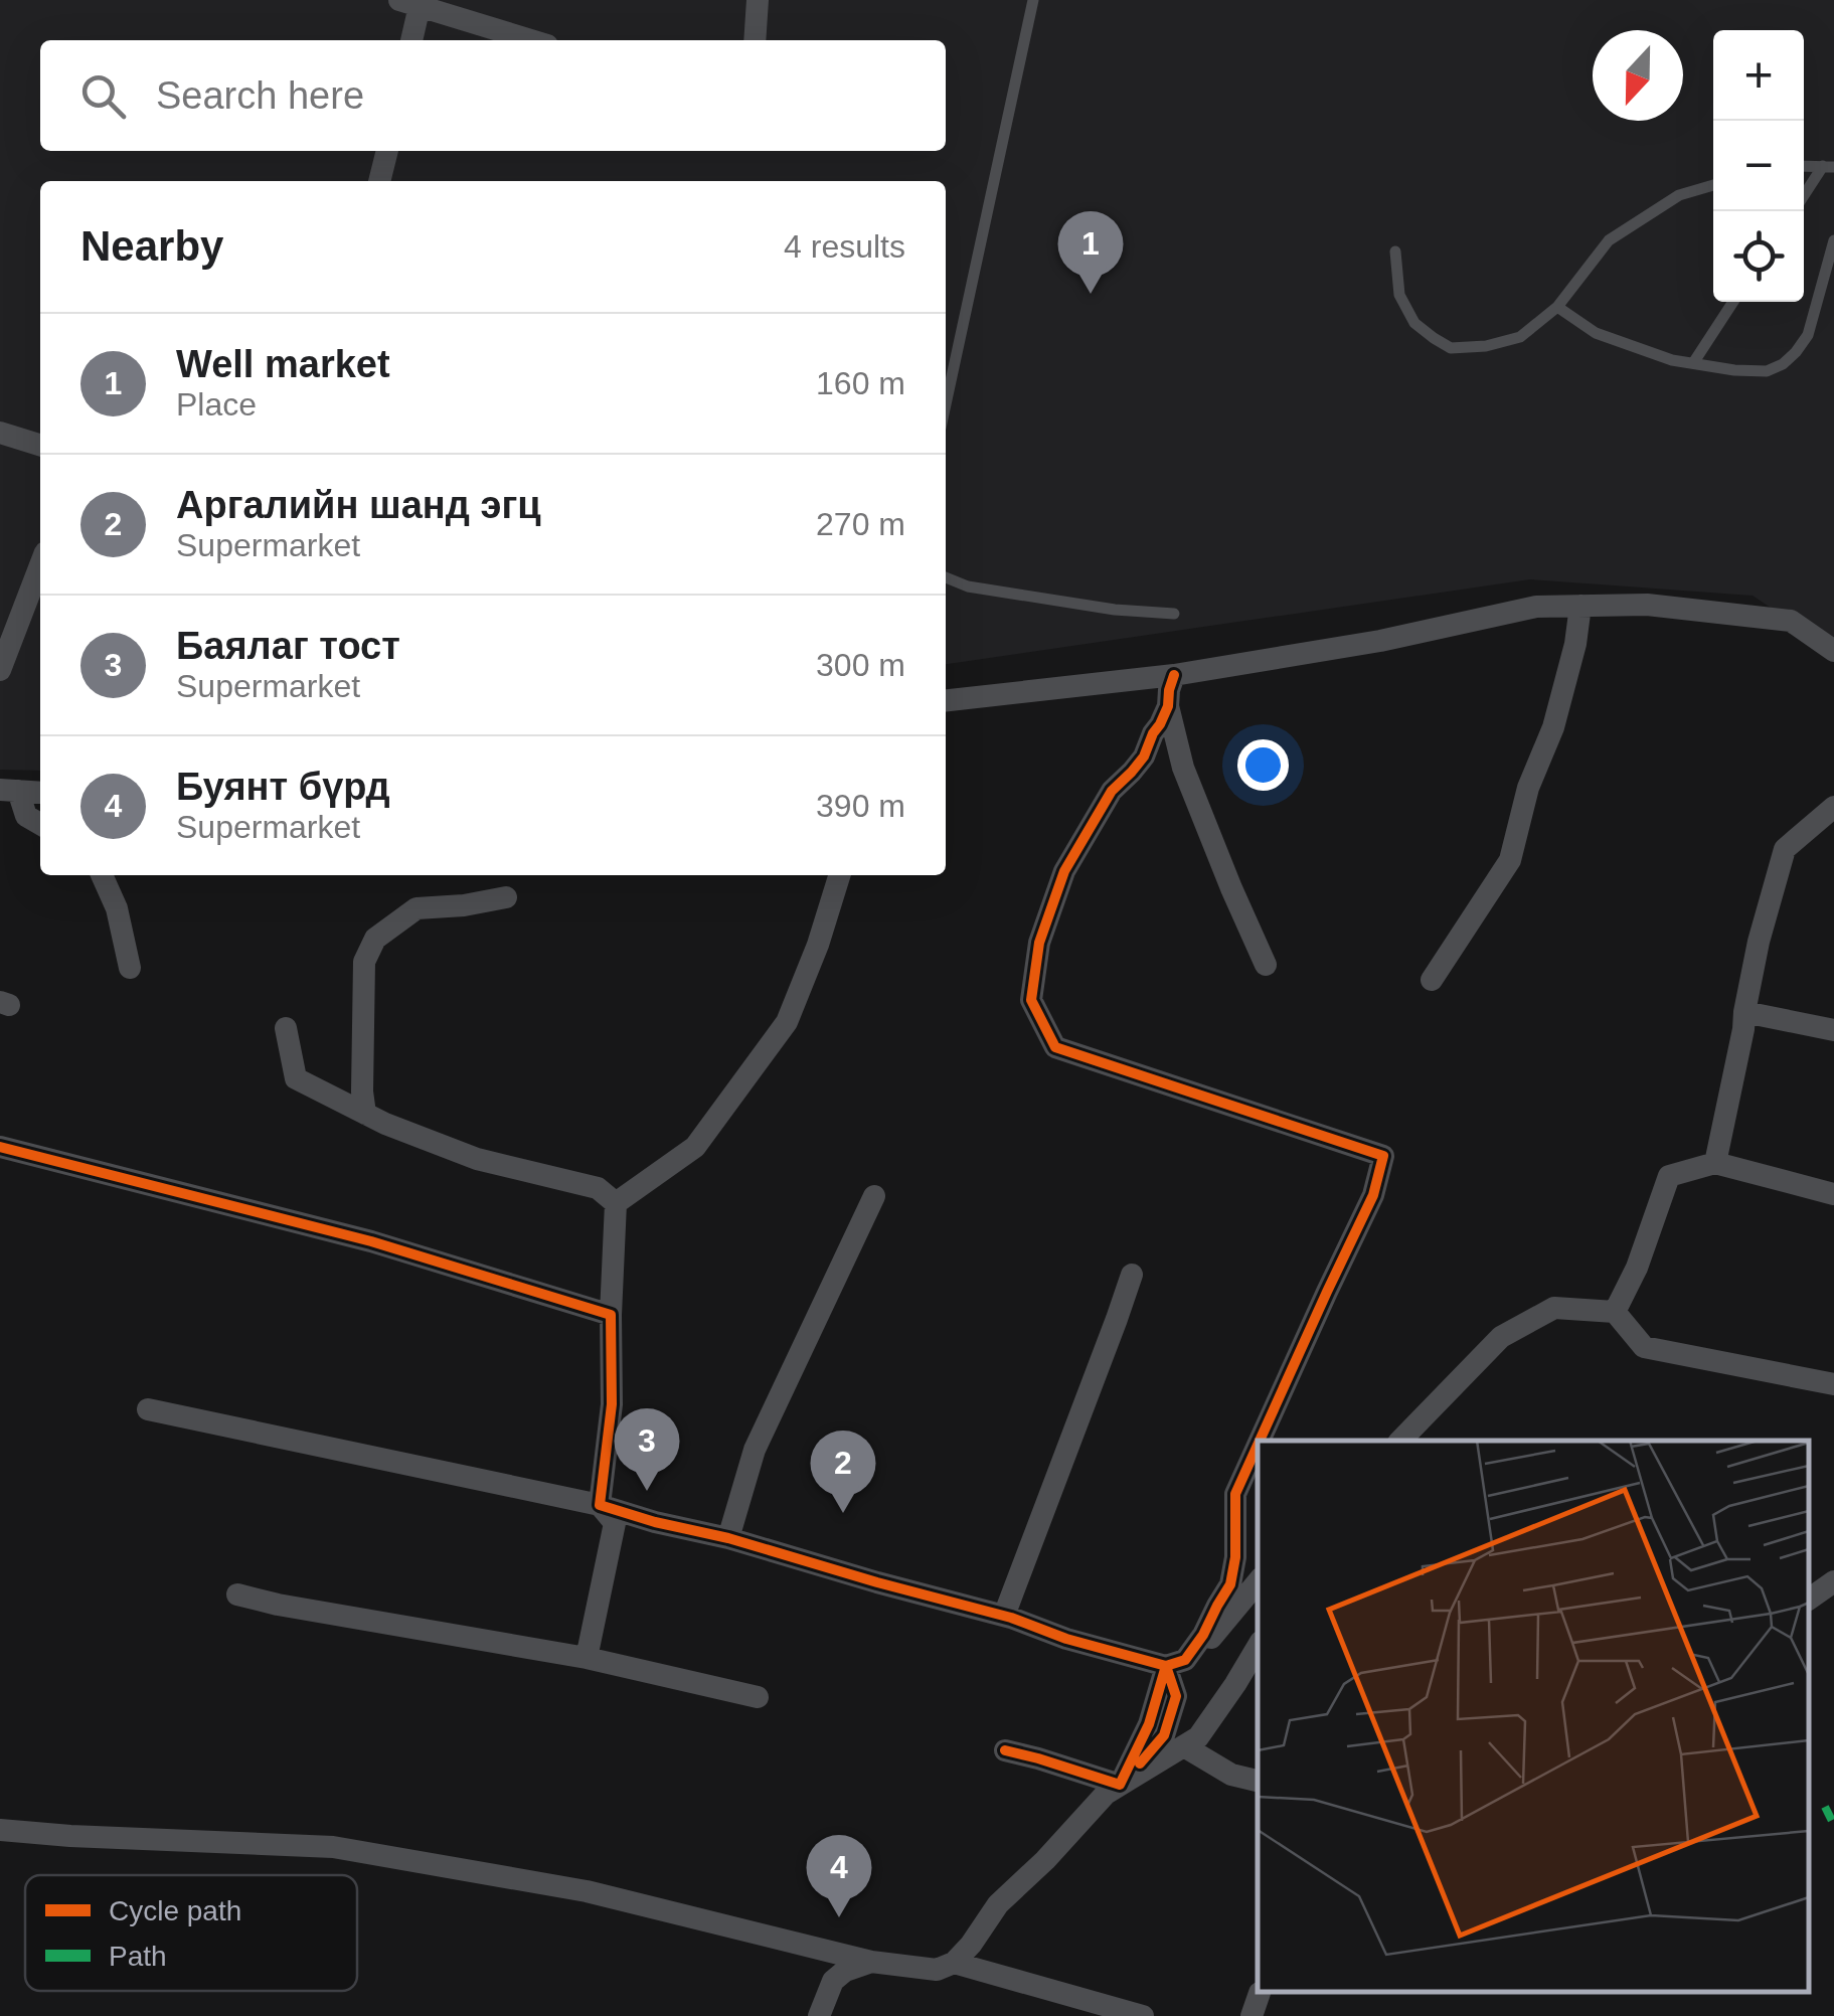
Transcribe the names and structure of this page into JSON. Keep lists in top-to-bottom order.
{
  "legend": ["Cycle path", "Path"],
  "north": "bottom",
  "page": {
    "map_buttons": ["+", "−"],
    "search": "Search here",
    "heading": ["Nearby", "4 results"],
    "pins": [
      "1",
      "3",
      "2",
      "4"
    ],
    "list": [
      {
        "mark": "1",
        "name": "Well market",
        "note": "Place",
        "value": "160 m"
      },
      {
        "mark": "2",
        "name": "Аргалийн шанд эгц",
        "note": "Supermarket",
        "value": "270 m"
      },
      {
        "mark": "3",
        "name": "Баялаг тост",
        "note": "Supermarket",
        "value": "300 m"
      },
      {
        "mark": "4",
        "name": "Буянт бүрд",
        "note": "Supermarket",
        "value": "390 m"
      }
    ]
  }
}
